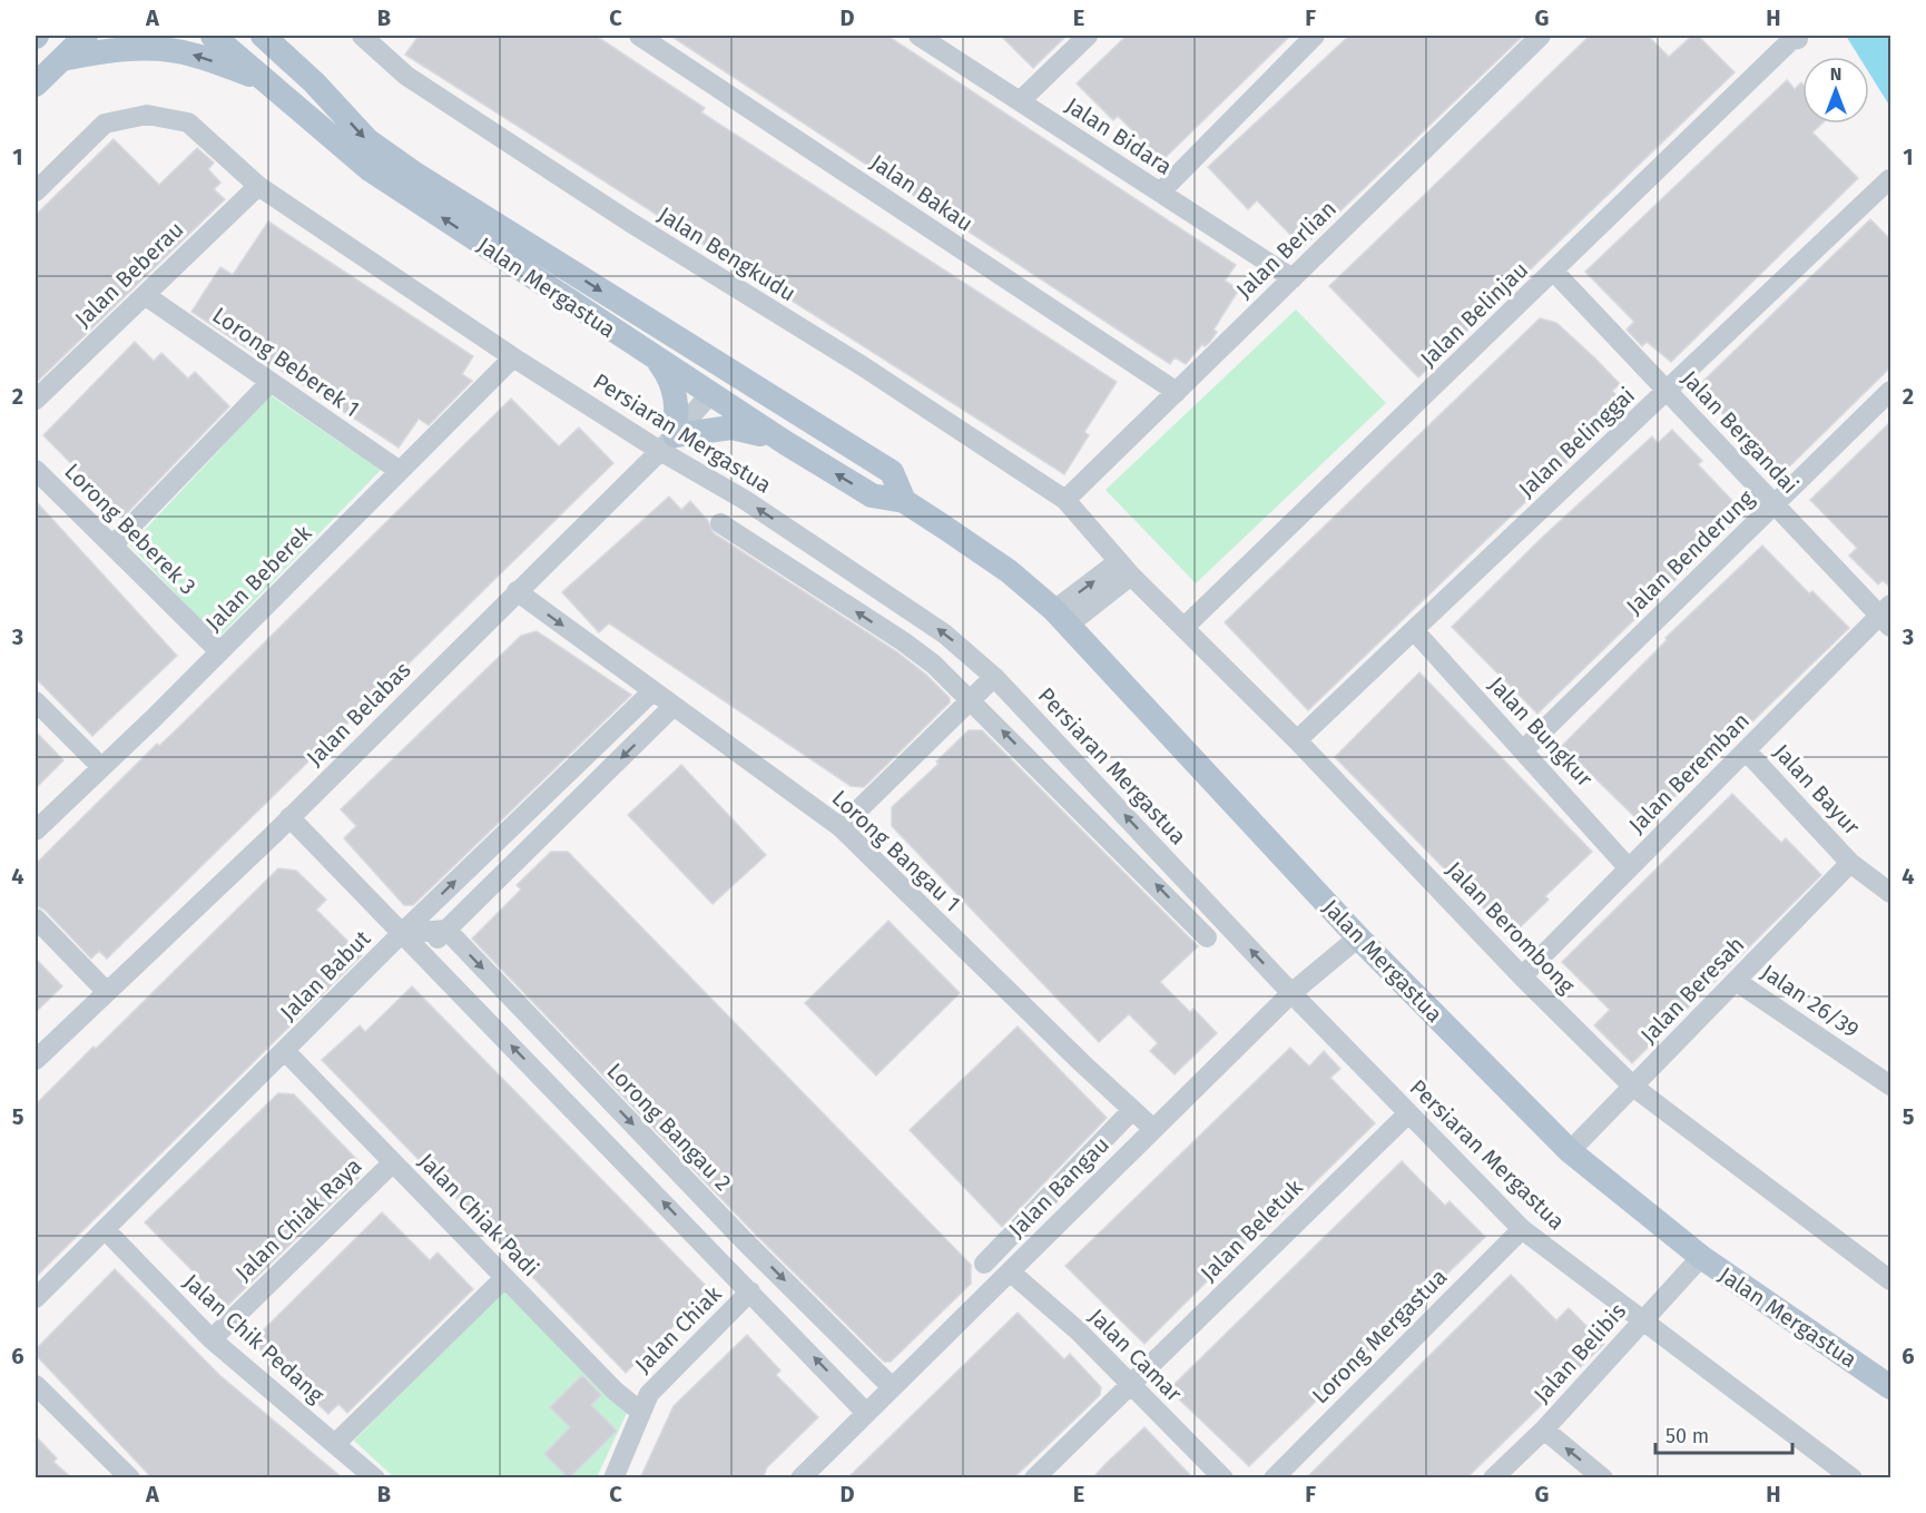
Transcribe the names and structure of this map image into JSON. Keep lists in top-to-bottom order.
{
  "streets": {
    "main road": ["Jalan Mergastua"],
    "street": [
      "Jalan Bidara",
      "Jalan Bakau",
      "Jalan Berlian",
      "Jalan Bengkudu",
      "Jalan Beberau",
      "Jalan Belinjau",
      "Lorong Beberek 1",
      "Jalan Bergandai",
      "Persiaran Mergastua",
      "Jalan Belinggai",
      "Lorong Beberek 3",
      "Jalan Benderung",
      "Jalan Beberek",
      "Jalan Belabas",
      "Jalan Bungkur",
      "Jalan Beremban",
      "Jalan Bayur",
      "Lorong Bangau 1",
      "Jalan Berombong",
      "Jalan Babut",
      "Jalan Beresah",
      "Jalan 26/39",
      "Lorong Bangau 2",
      "Jalan Bangau",
      "Jalan Chiak Padi",
      "Jalan Chiak Raya",
      "Jalan Beletuk",
      "Jalan Chiak",
      "Lorong Mergastua",
      "Jalan Chik Pedang",
      "Jalan Belibis",
      "Jalan Camar"
    ]
  },
  "crossings": [
    ["Jalan Bidara", "Jalan Berlian"],
    ["Jalan Bakau", "Jalan Berlian"],
    ["Jalan Berlian", "Jalan Bengkudu"],
    ["Jalan Berlian", "Jalan Berombong"],
    ["Jalan Bengkudu", "Jalan Berombong"],
    ["Jalan Beberau", "Lorong Beberek 1"],
    ["Jalan Beberau", "Persiaran Mergastua"],
    ["Jalan Mergastua", "Jalan Belabas"],
    ["Jalan Mergastua", "Jalan Beresah"],
    ["Jalan Mergastua", "Jalan Bangau"],
    ["Jalan Mergastua", "Jalan Belibis"],
    ["Jalan Belinjau", "Jalan Bergandai"],
    ["Jalan Belinjau", "Jalan Berombong"],
    ["Lorong Beberek 1", "Jalan Beberek"],
    ["Jalan Bergandai", "Jalan Belinggai"],
    ["Jalan Bergandai", "Jalan Benderung"],
    ["Jalan Bergandai", "Jalan Beremban"],
    ["Persiaran Mergastua", "Jalan Beberek"],
    ["Persiaran Mergastua", "Jalan Belabas"],
    ["Persiaran Mergastua", "Jalan Bangau"],
    ["Persiaran Mergastua", "Jalan Beletuk"],
    ["Persiaran Mergastua", "Lorong Mergastua"],
    ["Persiaran Mergastua", "Jalan Belibis"],
    ["Jalan Belinggai", "Jalan Bungkur"],
    ["Jalan Belinggai", "Jalan Berombong"],
    ["Lorong Beberek 3", "Jalan Beberek"],
    ["Jalan Benderung", "Jalan Bungkur"],
    ["Jalan Belabas", "Lorong Bangau 1"],
    ["Jalan Bungkur", "Jalan Beremban"],
    ["Jalan Beremban", "Jalan Bayur"],
    ["Jalan Beremban", "Jalan Berombong"],
    ["Jalan Bayur", "Jalan Beresah"],
    ["Lorong Bangau 1", "Jalan Babut"],
    ["Lorong Bangau 1", "Jalan Bangau"],
    ["Jalan Berombong", "Jalan Beresah"],
    ["Jalan Babut", "Jalan Chiak Padi"],
    ["Jalan Babut", "Jalan Chik Pedang"],
    ["Jalan Beresah", "Jalan 26/39"],
    ["Lorong Bangau 2", "Jalan Bangau"],
    ["Jalan Bangau", "Jalan Camar"],
    ["Jalan Chiak Padi", "Jalan Chiak Raya"],
    ["Jalan Chiak Padi", "Jalan Chiak"],
    ["Jalan Chiak Raya", "Jalan Chik Pedang"],
    ["Jalan Beletuk", "Jalan Camar"]
  ],
  "scale_bar": "50 m",
  "north": "top",
  "grid": {
    "columns": [
      "A",
      "B",
      "C",
      "D",
      "E",
      "F",
      "G",
      "H"
    ],
    "rows": [
      "1",
      "2",
      "3",
      "4",
      "5",
      "6"
    ]
  }
}
